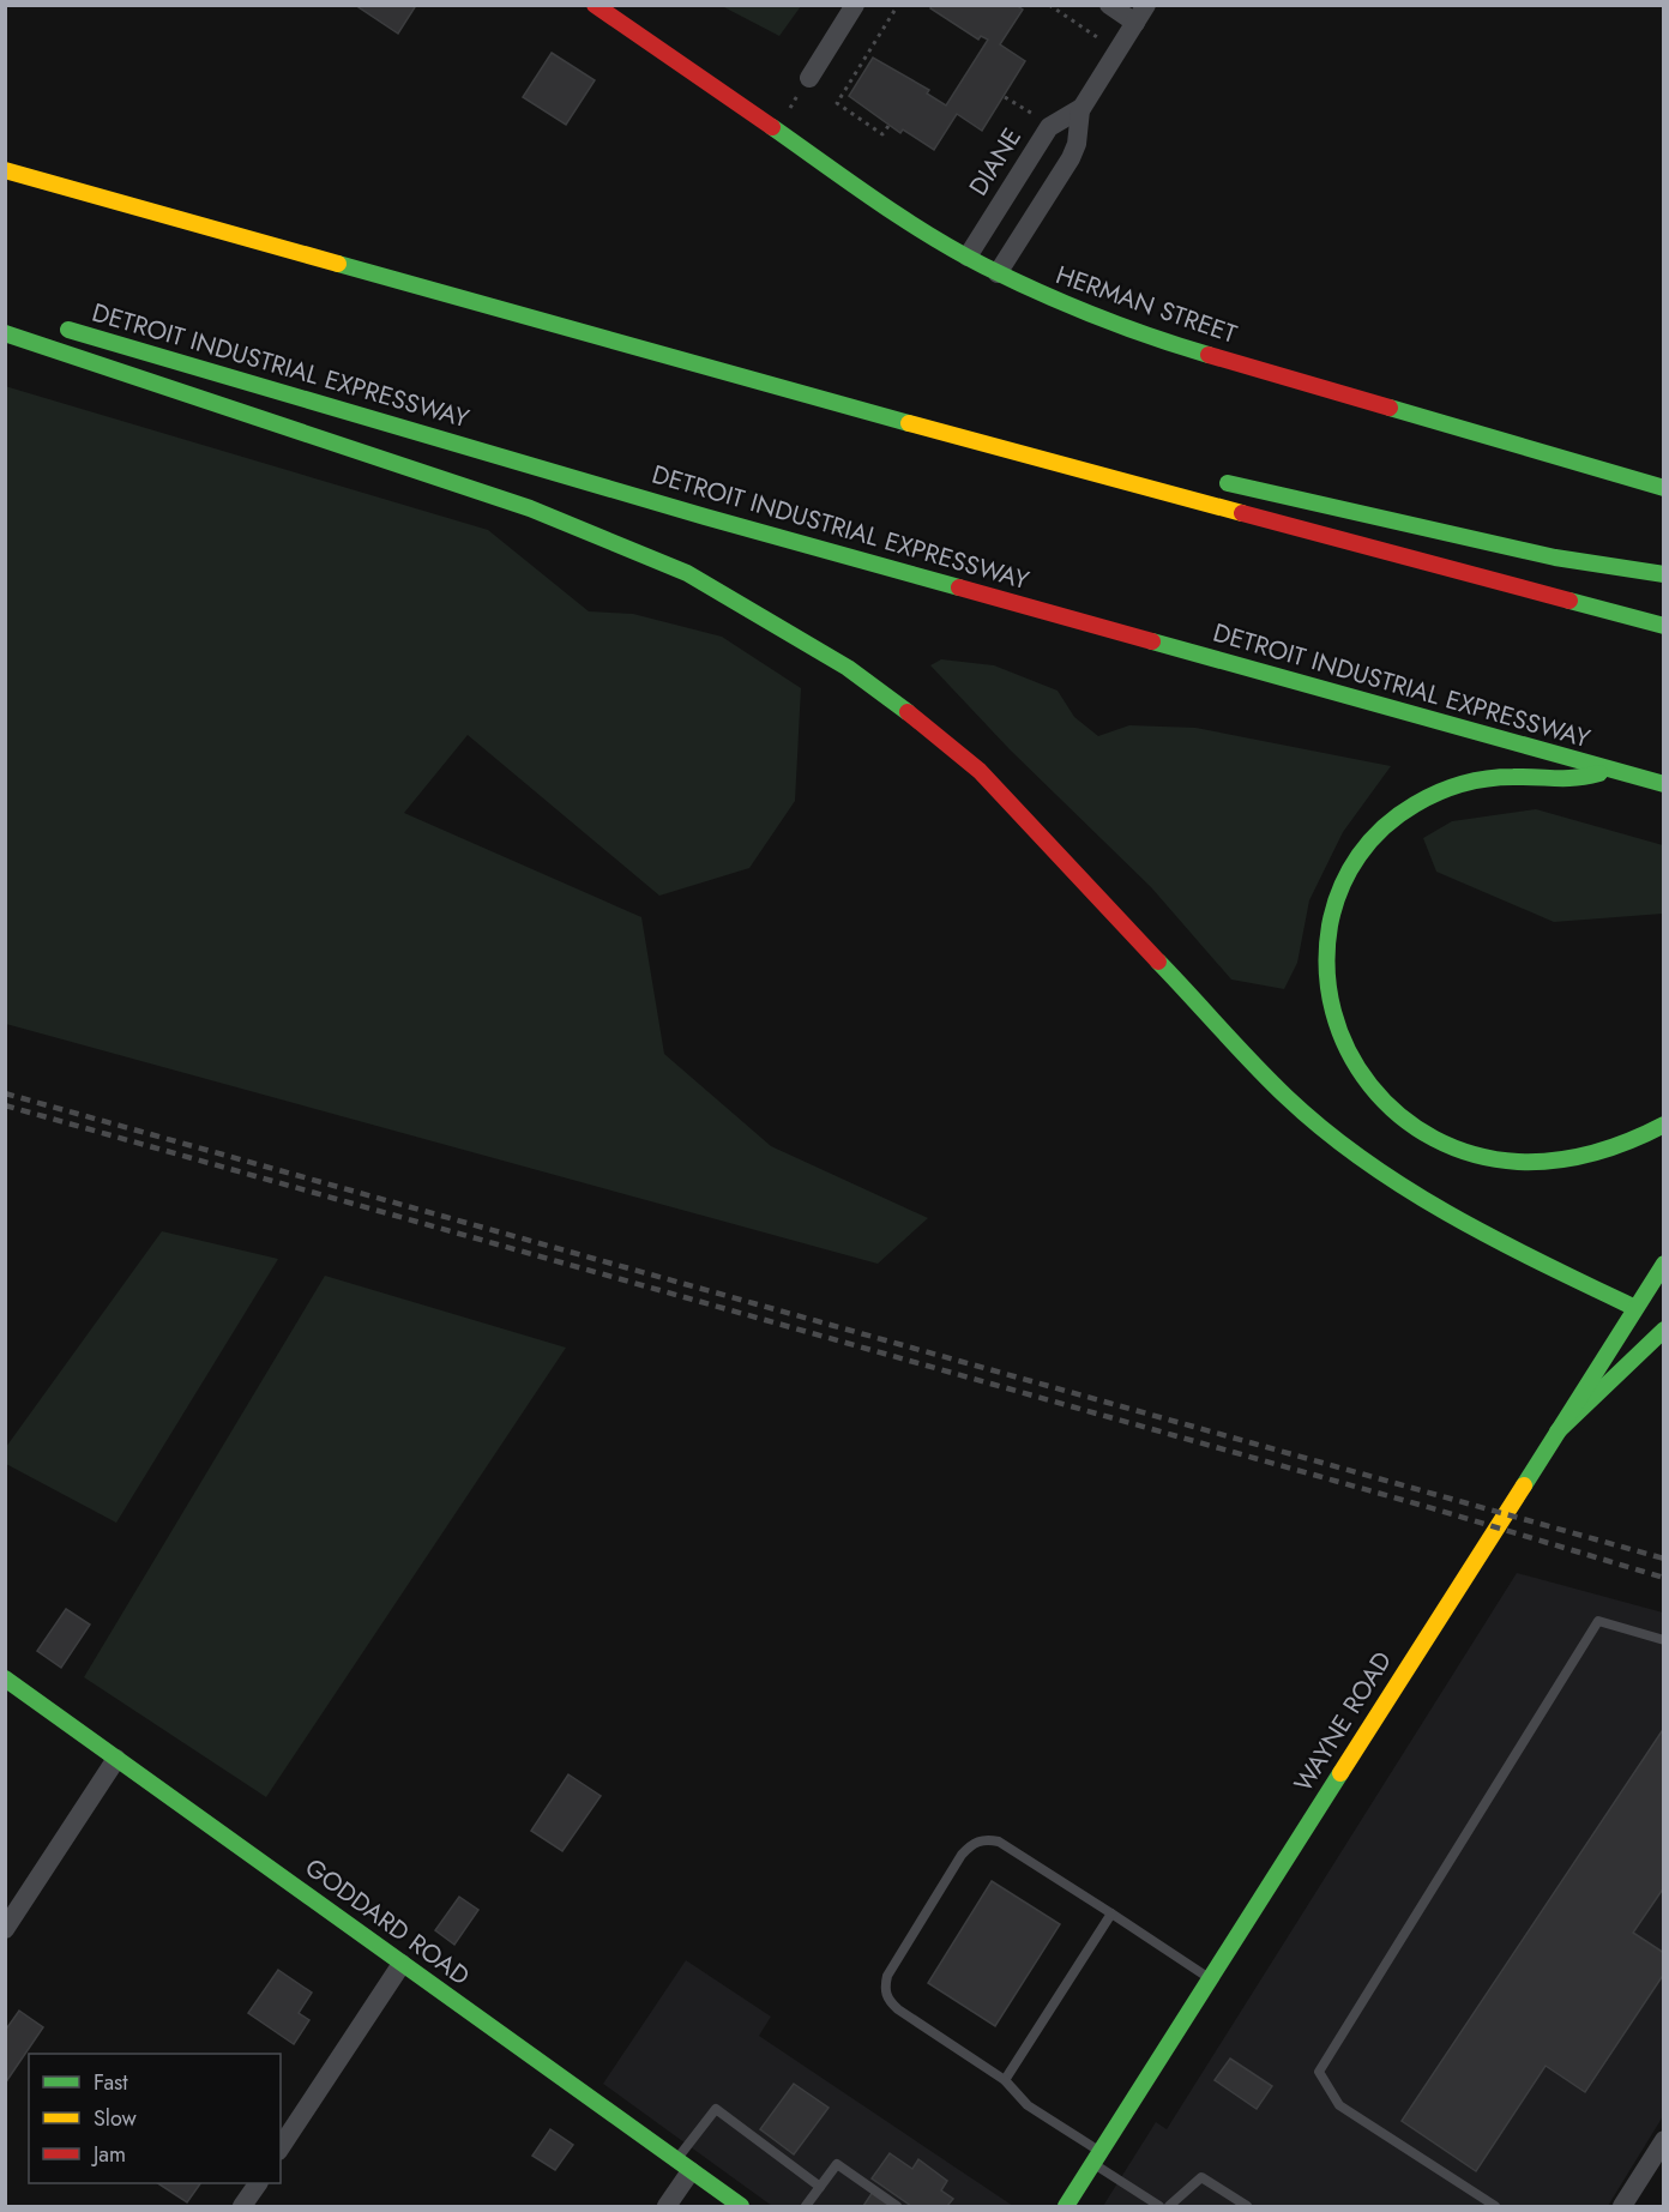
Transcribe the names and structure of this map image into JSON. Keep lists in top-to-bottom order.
{
  "streets": {
    "main road": [
      "HERMAN STREET",
      "DETROIT INDUSTRIAL EXPRESSWAY",
      "WAYNE ROAD",
      "GODDARD ROAD"
    ],
    "street": ["DIANE"]
  },
  "crossings": [
    ["DIANE", "HERMAN STREET"]
  ],
  "legend": ["Fast", "Slow", "Jam"]
}
